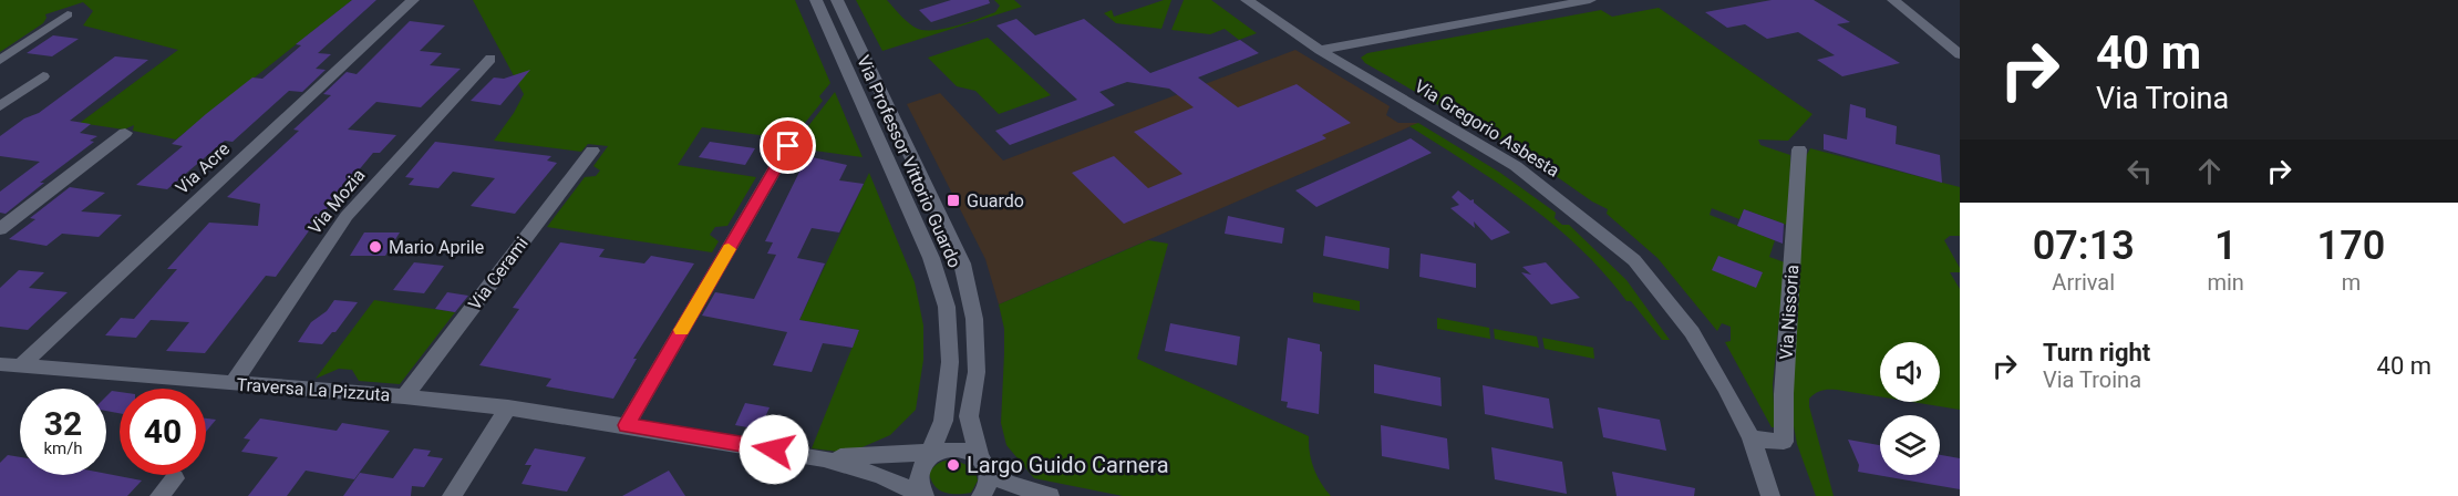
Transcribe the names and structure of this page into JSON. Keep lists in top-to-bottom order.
{
  "streets": {
    "street": [
      "Via Gregorio Asbesta",
      "Via Professor Vittorio Guardo",
      "Via Acre",
      "Via Mozia",
      "Via Cerami",
      "Via Nissoria",
      "Traversa La Pizzuta"
    ]
  },
  "crossings": [
    ["Via Gregorio Asbesta", "Via Nissoria"],
    ["Via Acre", "Traversa La Pizzuta"],
    ["Via Mozia", "Traversa La Pizzuta"],
    ["Via Cerami", "Traversa La Pizzuta"]
  ],
  "places": {
    "transit": ["Guardo"],
    "other": ["Mario Aprile", "Largo Guido Carnera"]
  },
  "page": {
    "turn": ["40 m", "Via Troina"],
    "eta": [
      "07:13",
      "Arrival",
      "1",
      "min",
      "170",
      "m"
    ],
    "list": [
      {
        "name": "Turn right",
        "note": "Via Troina",
        "value": "40 m"
      }
    ],
    "speed": "32 km/h",
    "limit": "40"
  }
}
